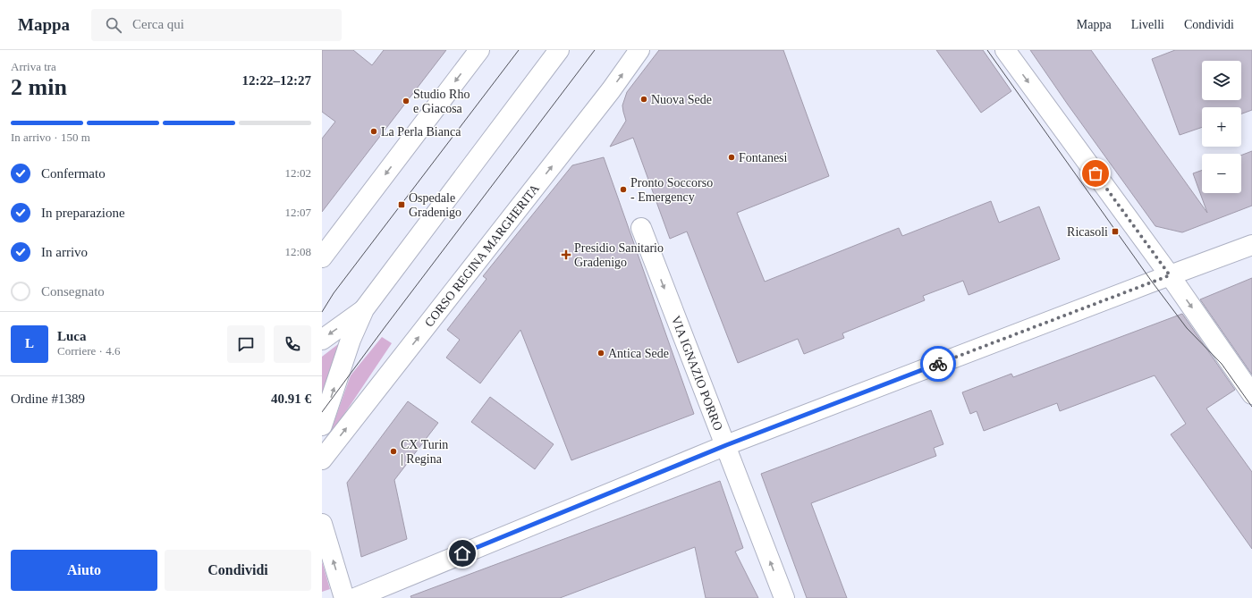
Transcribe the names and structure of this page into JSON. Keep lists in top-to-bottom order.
{
  "streets": {
    "street": ["CORSO REGINA MARGHERITA", "VIA IGNAZIO PORRO"]
  },
  "places": {
    "other": [
      "Nuova Sede",
      "Studio Rho e Giacosa",
      "La Perla Bianca",
      "Fontanesi",
      "Pronto Soccorso - Emergency",
      "Antica Sede",
      "CX Turin | Regina"
    ],
    "transit": ["Ospedale Gradenigo", "Ricasoli"],
    "health": ["Presidio Sanitario Gradenigo"]
  },
  "page": {
    "header": "Mappa",
    "search": "Cerca qui",
    "nav": ["Mappa", "Livelli", "Condividi"],
    "heading": ["2 min", "Arriva tra", "12:22–12:27"],
    "panel": [
      "Luca",
      "Corriere · 4.6",
      "Ordine #1389",
      "40.91 €"
    ],
    "map_buttons": ["+", "−"],
    "bar": "In arrivo · 150 m",
    "list": [
      ["Confermato", "12:02"],
      ["In preparazione", "12:07"],
      ["In arrivo", "12:08"],
      "Consegnato"
    ],
    "round": "L",
    "buttons": ["Aiuto", "Condividi"]
  }
}
